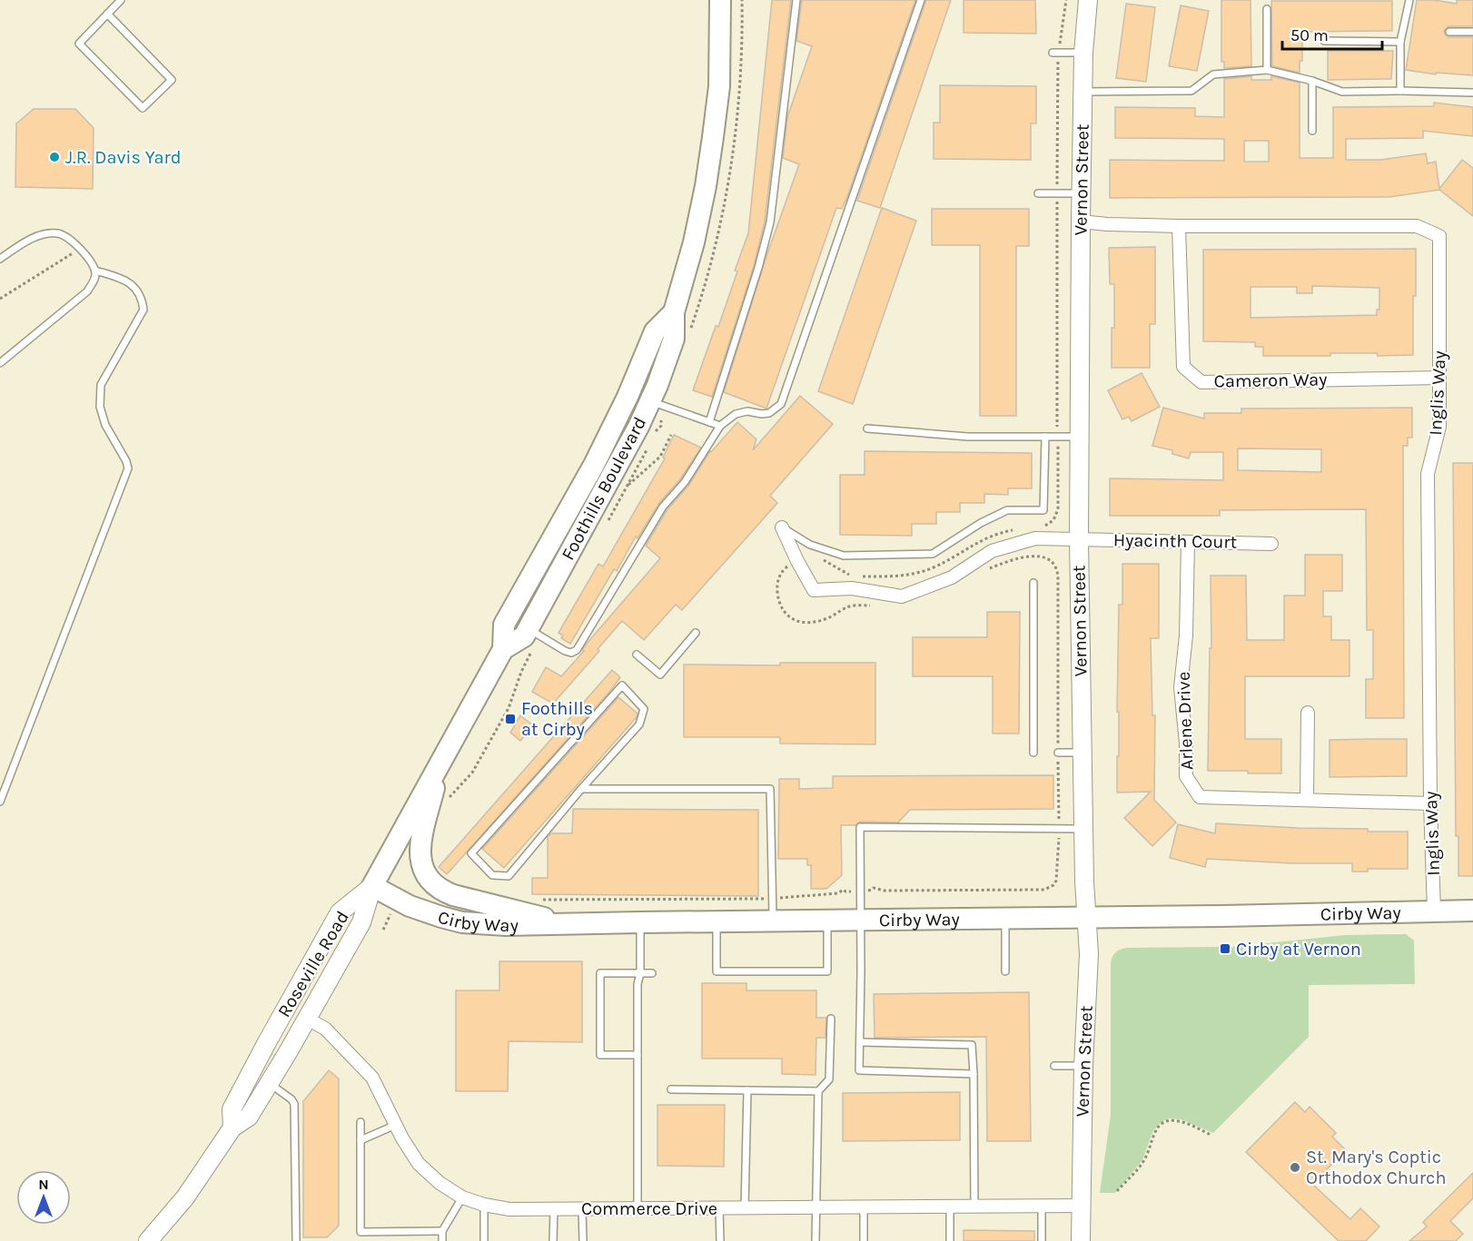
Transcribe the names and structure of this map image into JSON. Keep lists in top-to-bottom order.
{
  "streets": {
    "main road": [
      "Vernon Street",
      "Foothills Boulevard",
      "Cirby Way",
      "Roseville Road"
    ],
    "street": [
      "Cameron Way",
      "Inglis Way",
      "Hyacinth Court",
      "Arlene Drive",
      "Commerce Drive"
    ]
  },
  "crossings": [
    ["Vernon Street", "Inglis Way"],
    ["Vernon Street", "Hyacinth Court"],
    ["Vernon Street", "Cirby Way"],
    ["Vernon Street", "Commerce Drive"],
    ["Cameron Way", "Inglis Way"],
    ["Inglis Way", "Arlene Drive"],
    ["Inglis Way", "Cirby Way"],
    ["Foothills Boulevard", "Cirby Way"],
    ["Foothills Boulevard", "Roseville Road"],
    ["Hyacinth Court", "Arlene Drive"],
    ["Cirby Way", "Roseville Road"],
    ["Roseville Road", "Commerce Drive"]
  ],
  "places": {
    "other": ["J.R. Davis Yard", "St. Mary's Coptic Orthodox Church"],
    "transit": ["Foothills at Cirby", "Cirby at Vernon"]
  },
  "scale_bar": "50 m",
  "north": "top"
}
